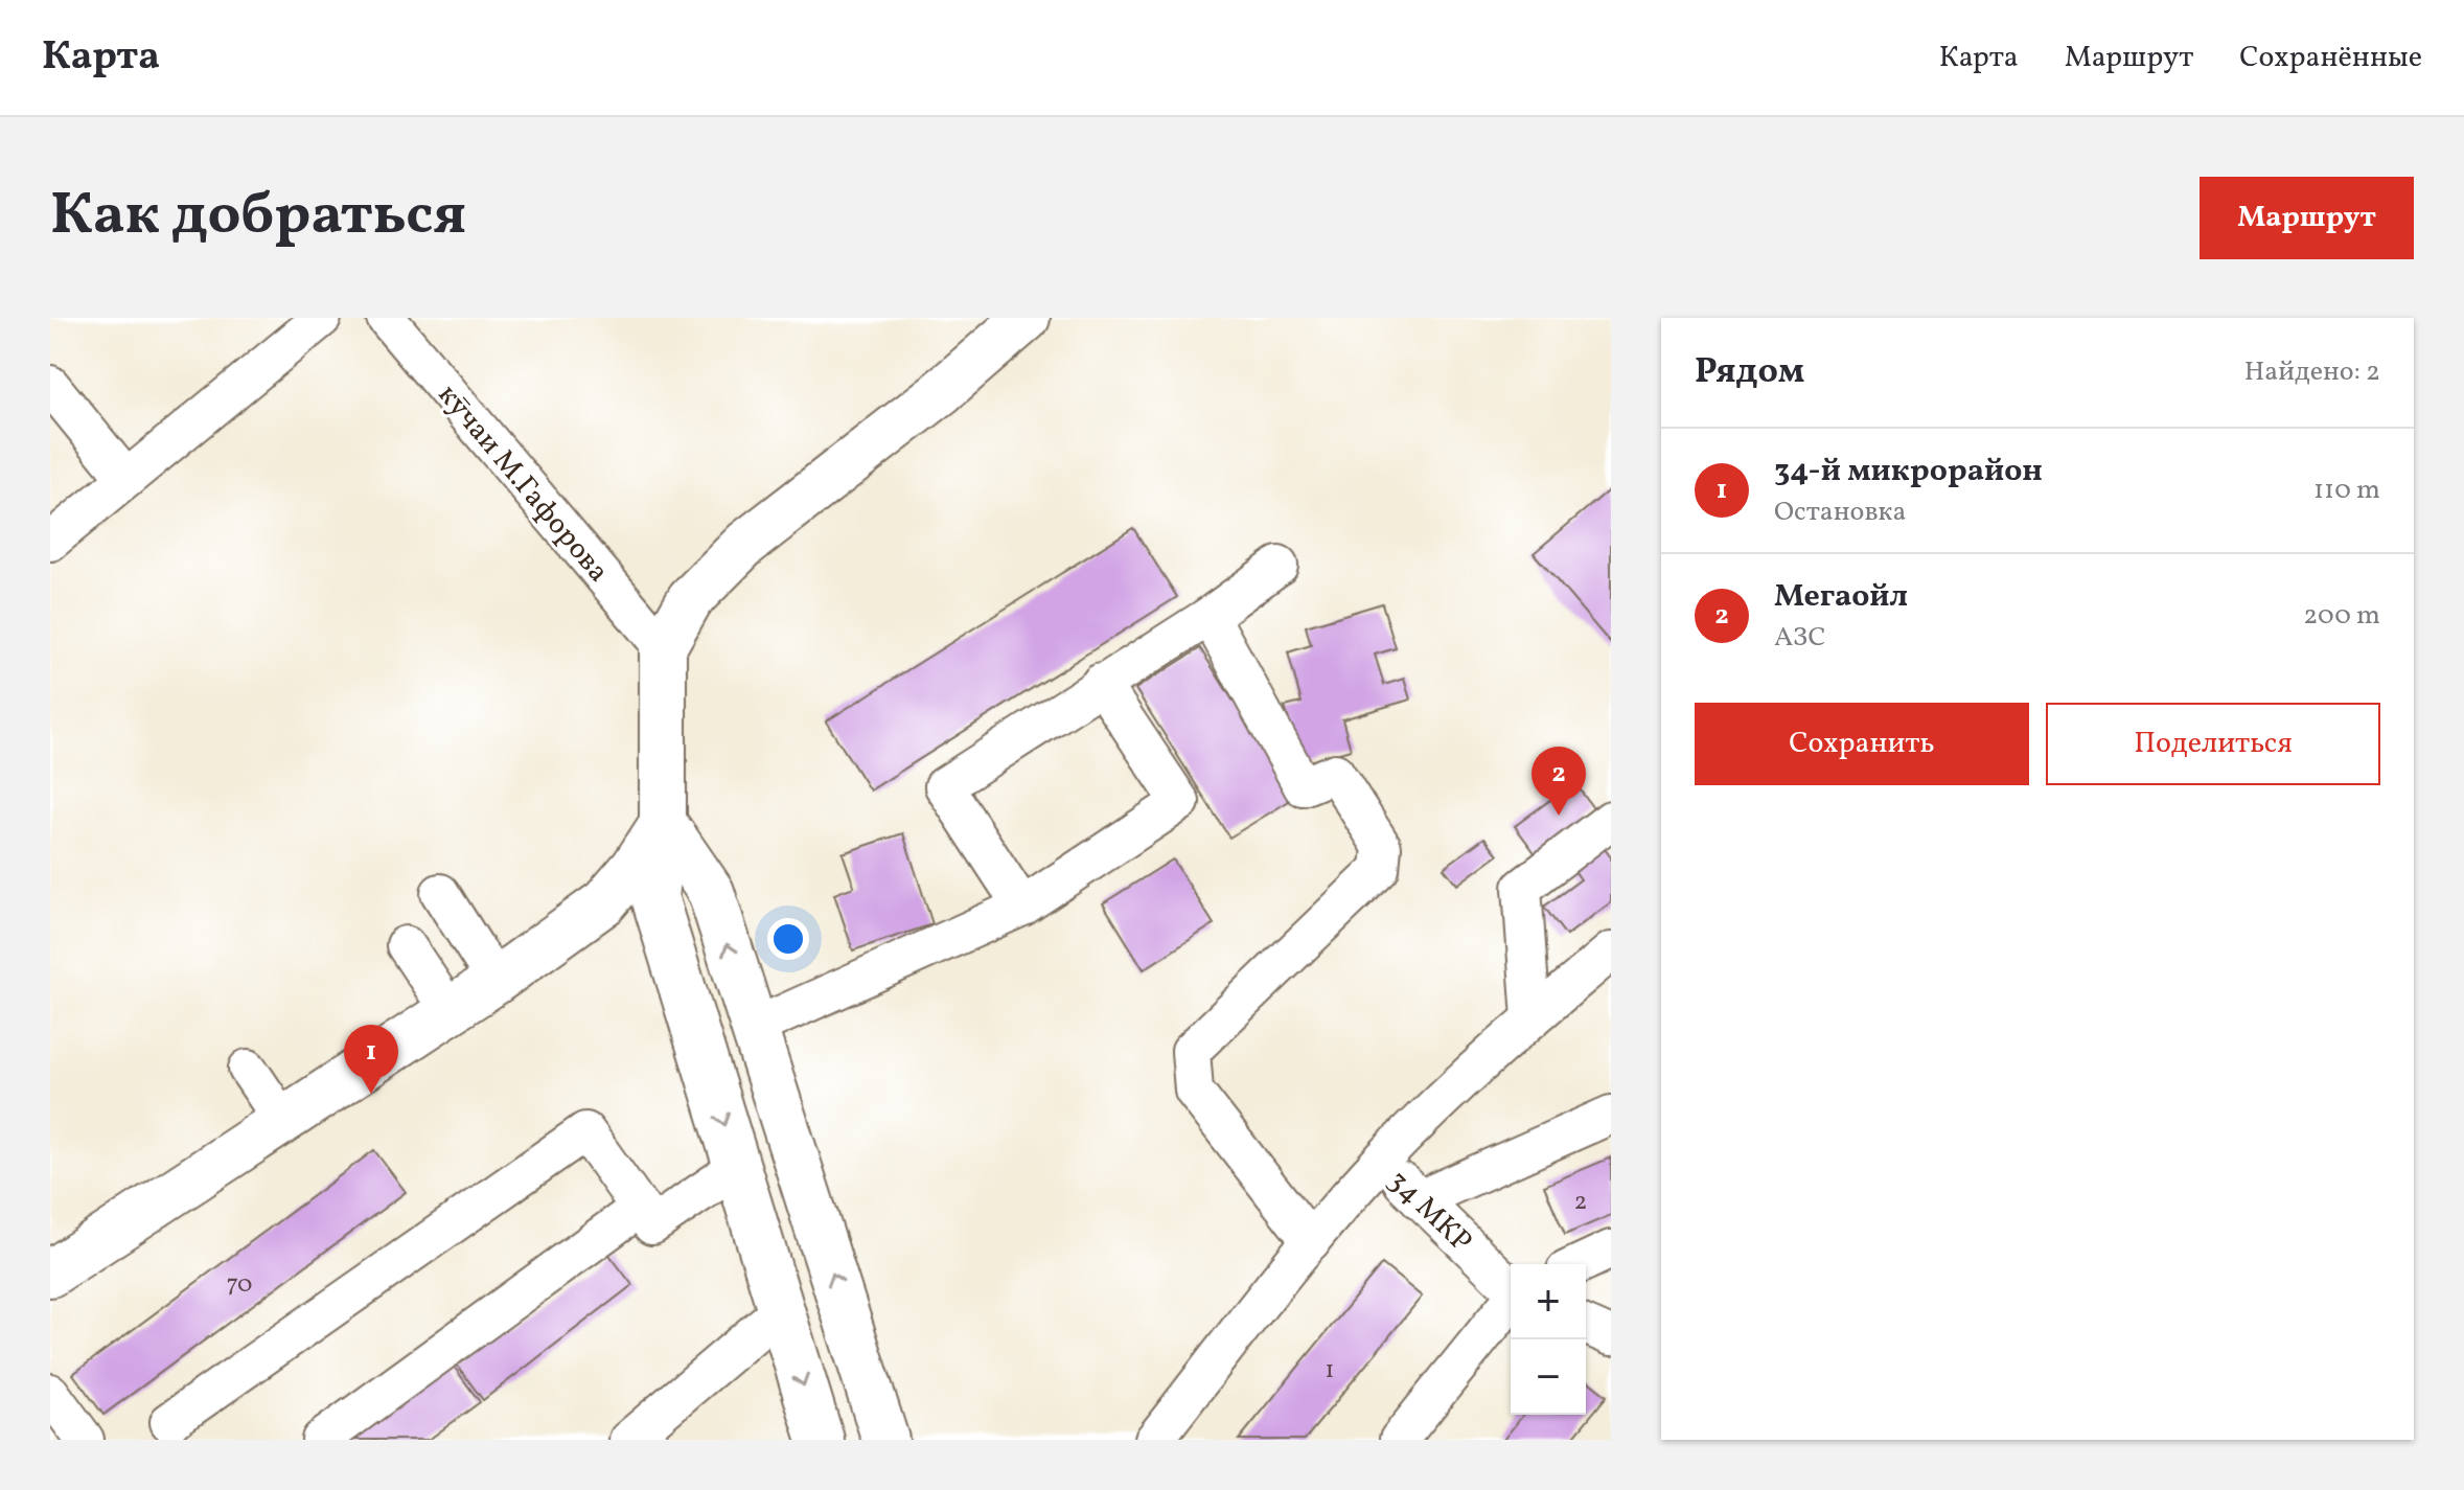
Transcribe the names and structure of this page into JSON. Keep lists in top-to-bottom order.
{
  "streets": {
    "street": ["кӯчаи М.Гафорова", "34 МКР"]
  },
  "house_numbers": ["2", "70", "1"],
  "page": {
    "header": "Карта",
    "nav": ["Карта", "Маршрут", "Сохранённые"],
    "title": "Как добраться",
    "buttons": [
      "Маршрут",
      ["Сохранить", "Поделиться"]
    ],
    "heading": ["Рядом", "Найдено: 2"],
    "list": [
      {
        "mark": "1",
        "name": "34-й микрорайон",
        "note": "Остановка",
        "value": "110 m"
      },
      {
        "mark": "2",
        "name": "Мегаойл",
        "note": "АЗС",
        "value": "200 m"
      }
    ],
    "pins": ["2", "1"],
    "map_buttons": ["+", "−"]
  }
}
